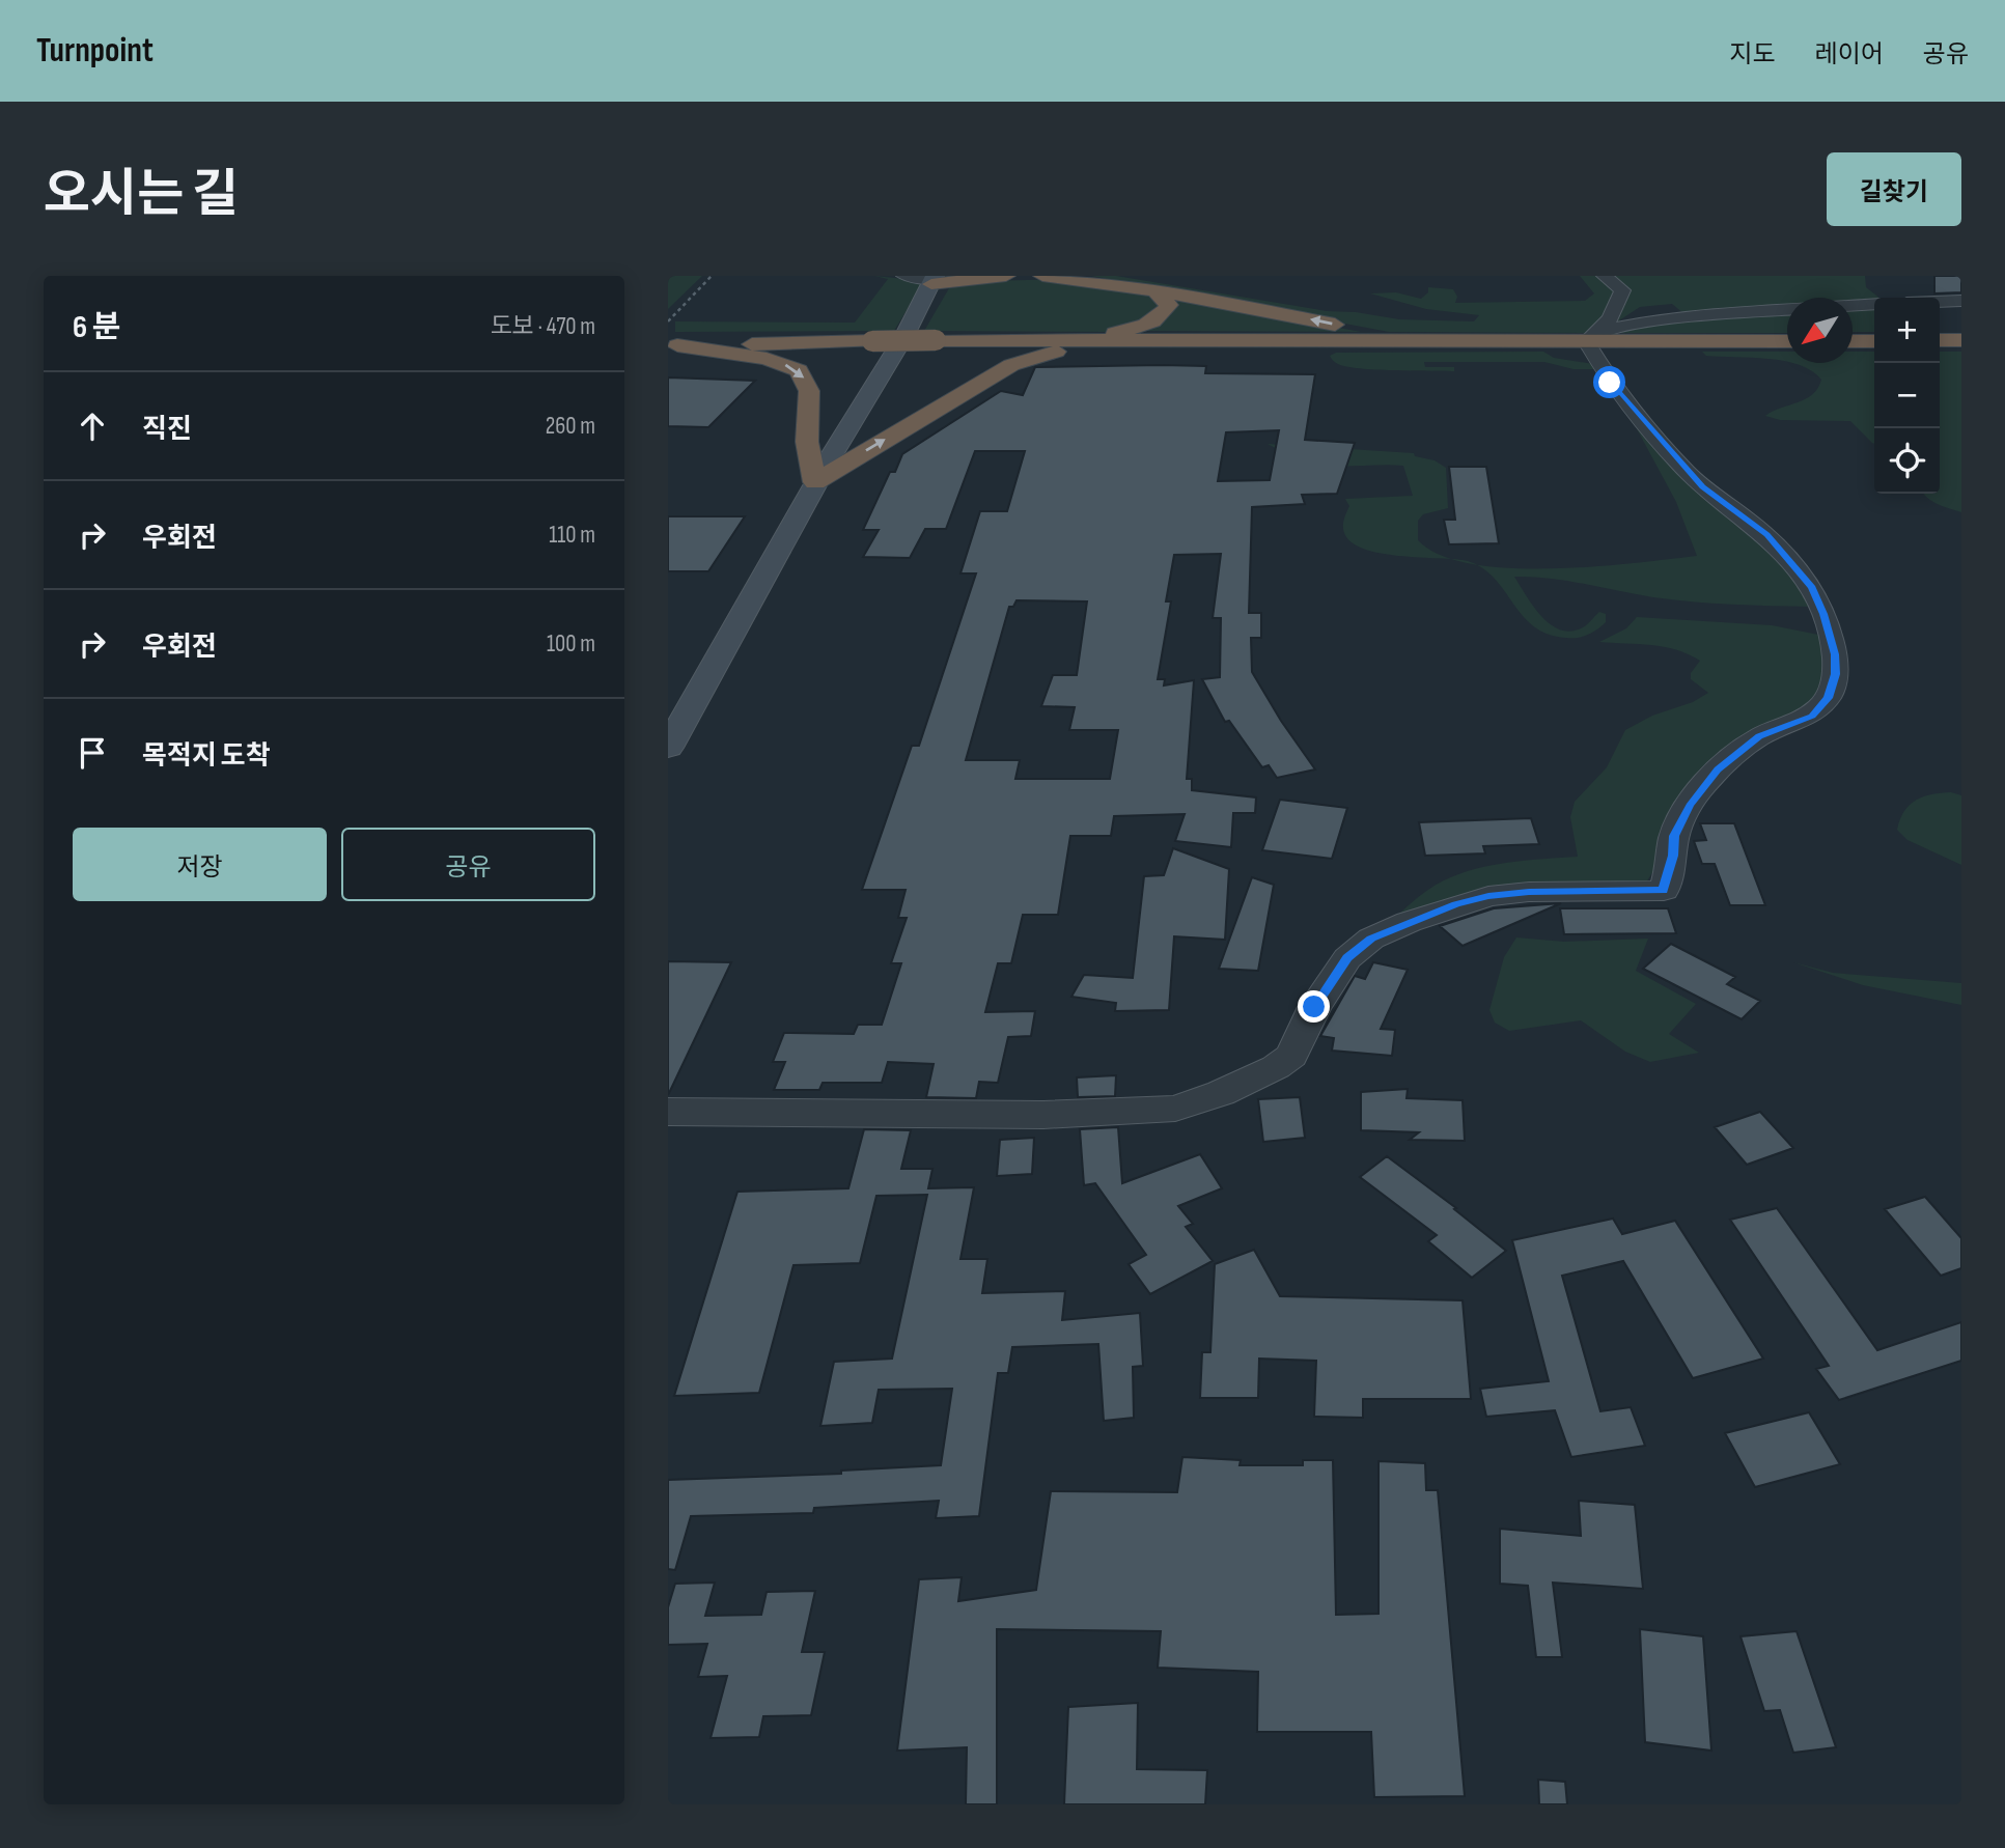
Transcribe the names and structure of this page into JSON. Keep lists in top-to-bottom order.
{
  "north": "bottom left",
  "page": {
    "header": "Turnpoint",
    "nav": ["지도", "레이어", "공유"],
    "title": "오시는 길",
    "buttons": [
      "길찾기",
      ["저장", "공유"]
    ],
    "heading": ["6 분", "도보 · 470 m"],
    "map_buttons": ["+", "−"],
    "list": [
      ["직진", "260 m"],
      ["우회전", "110 m"],
      ["우회전", "100 m"],
      "목적지 도착"
    ]
  }
}
